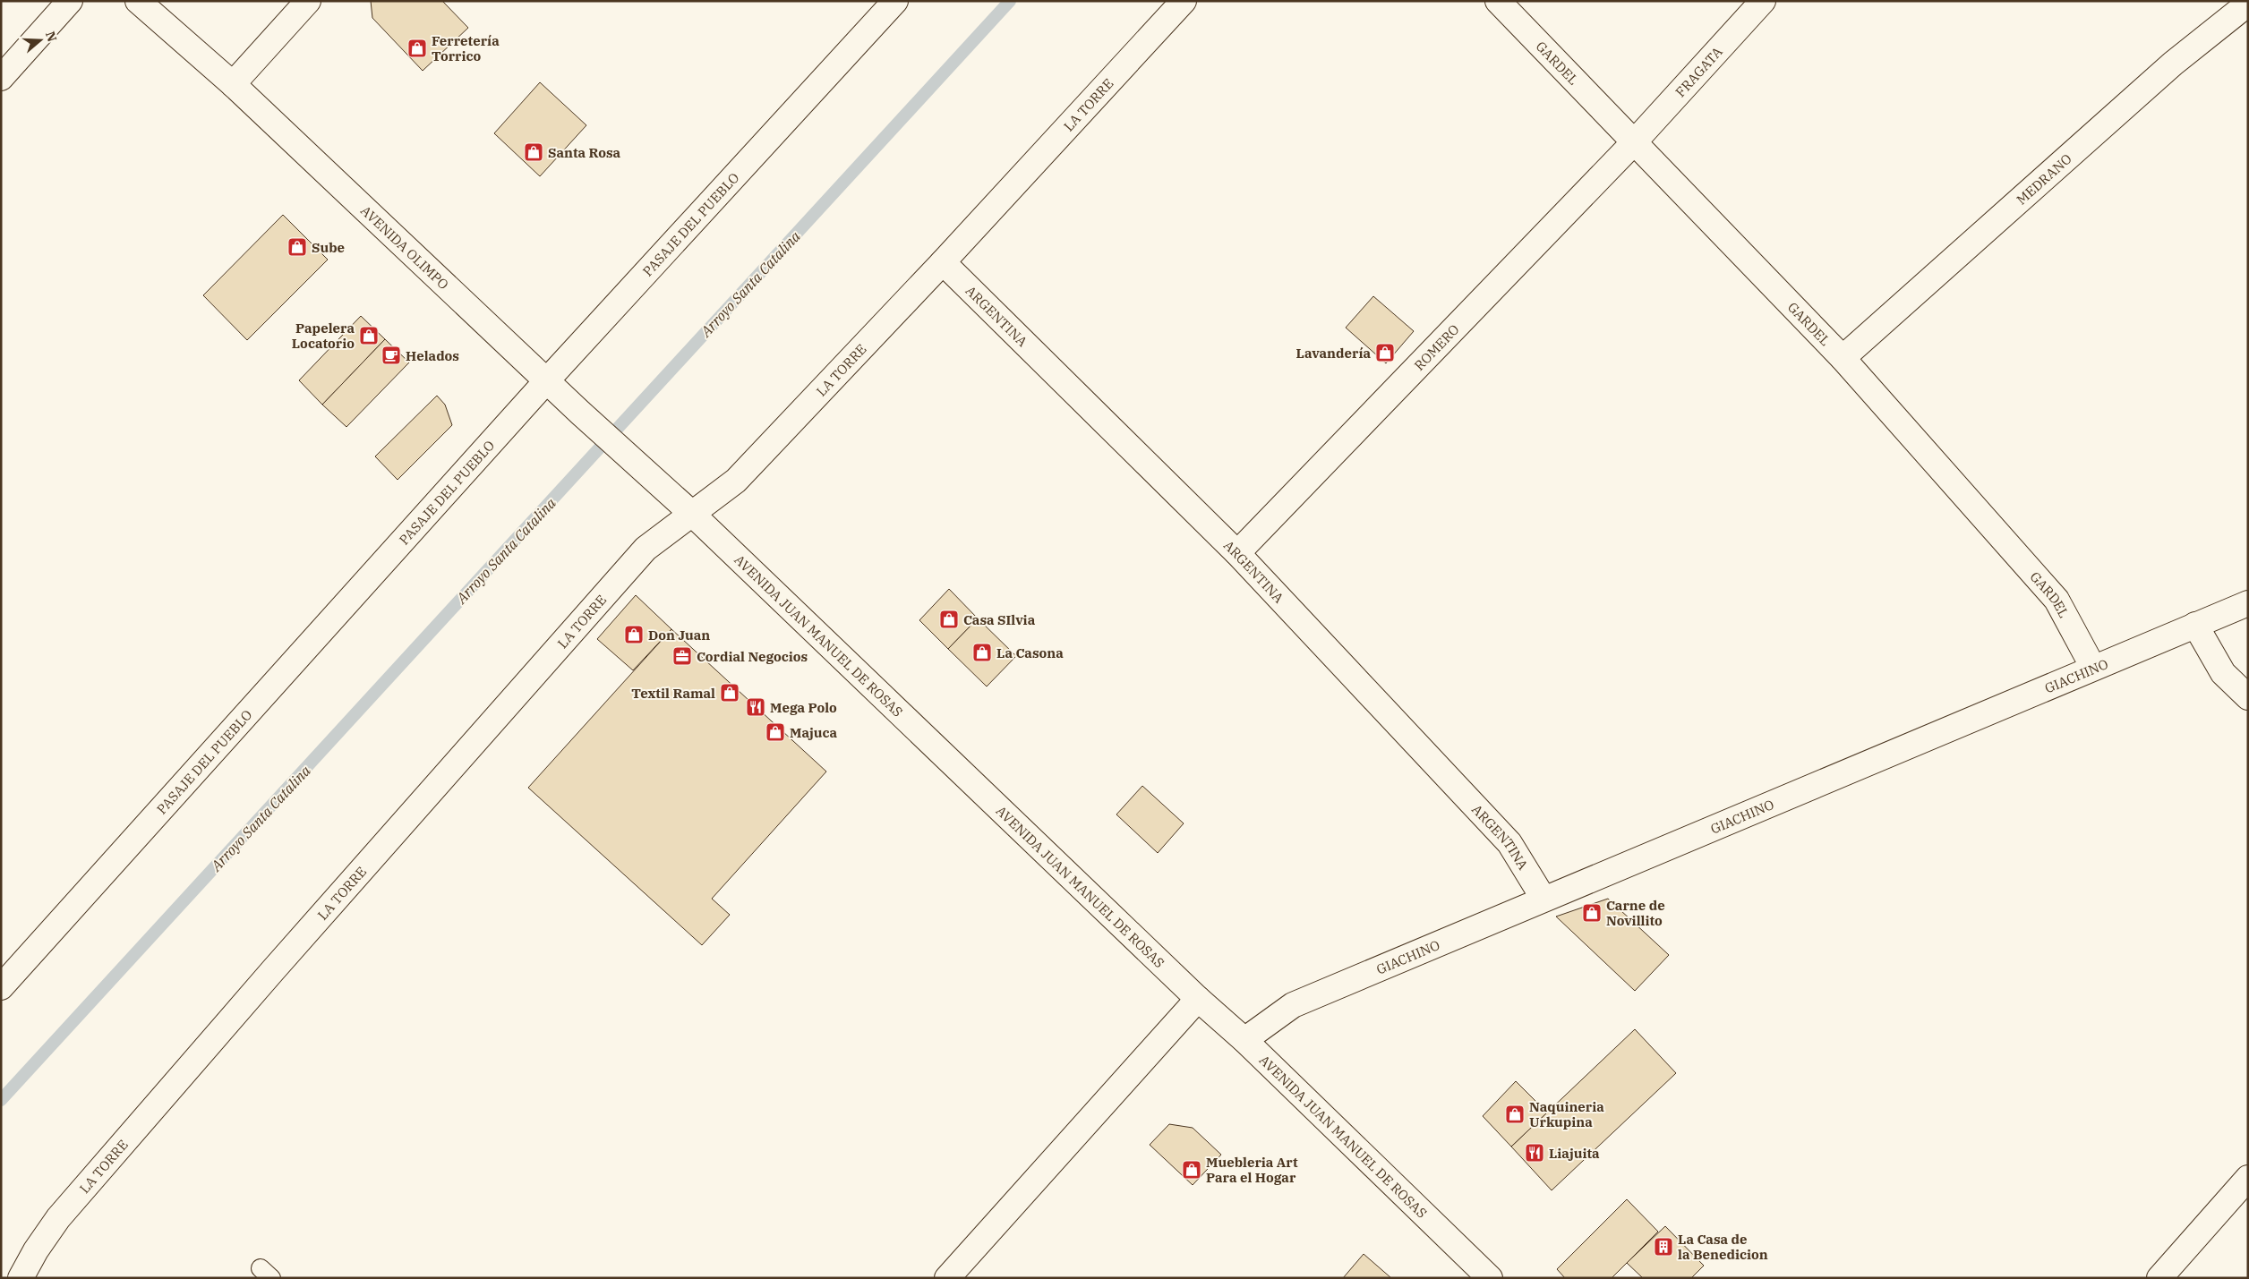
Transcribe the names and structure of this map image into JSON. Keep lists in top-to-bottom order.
{
  "streets": {
    "street": [
      "GARDEL",
      "FRAGATA",
      "LA TORRE",
      "MEDRANO",
      "PASAJE DEL PUEBLO",
      "AVENIDA OLIMPO",
      "ARGENTINA",
      "ROMERO",
      "AVENIDA JUAN MANUEL DE ROSAS",
      "GIACHINO"
    ]
  },
  "crossings": [
    ["GARDEL", "FRAGATA"],
    ["GARDEL", "MEDRANO"],
    ["GARDEL", "ROMERO"],
    ["GARDEL", "GIACHINO"],
    ["FRAGATA", "ROMERO"],
    ["LA TORRE", "ARGENTINA"],
    ["LA TORRE", "AVENIDA JUAN MANUEL DE ROSAS"],
    ["PASAJE DEL PUEBLO", "AVENIDA OLIMPO"],
    ["AVENIDA OLIMPO", "AVENIDA JUAN MANUEL DE ROSAS"],
    ["ARGENTINA", "ROMERO"],
    ["ARGENTINA", "GIACHINO"],
    ["AVENIDA JUAN MANUEL DE ROSAS", "GIACHINO"]
  ],
  "water": ["Arroyo Santa Catalina"],
  "places": {
    "shop": [
      "Ferretería Torrico",
      "Santa Rosa",
      "Sube",
      "Papelera Locatorio",
      "Lavandería",
      "Casa SIlvia",
      "Don Juan",
      "La Casona",
      "Textil Ramal",
      "Majuca",
      "Carne de Novillito",
      "Naquineria Urkupina",
      "Muebleria Art Para el Hogar"
    ],
    "cafe": ["Helados"],
    "office": ["Cordial Negocios"],
    "restaurant": ["Mega Polo", "Liajuita"],
    "building": ["La Casa de la Benedicion"]
  },
  "north": "right"
}
